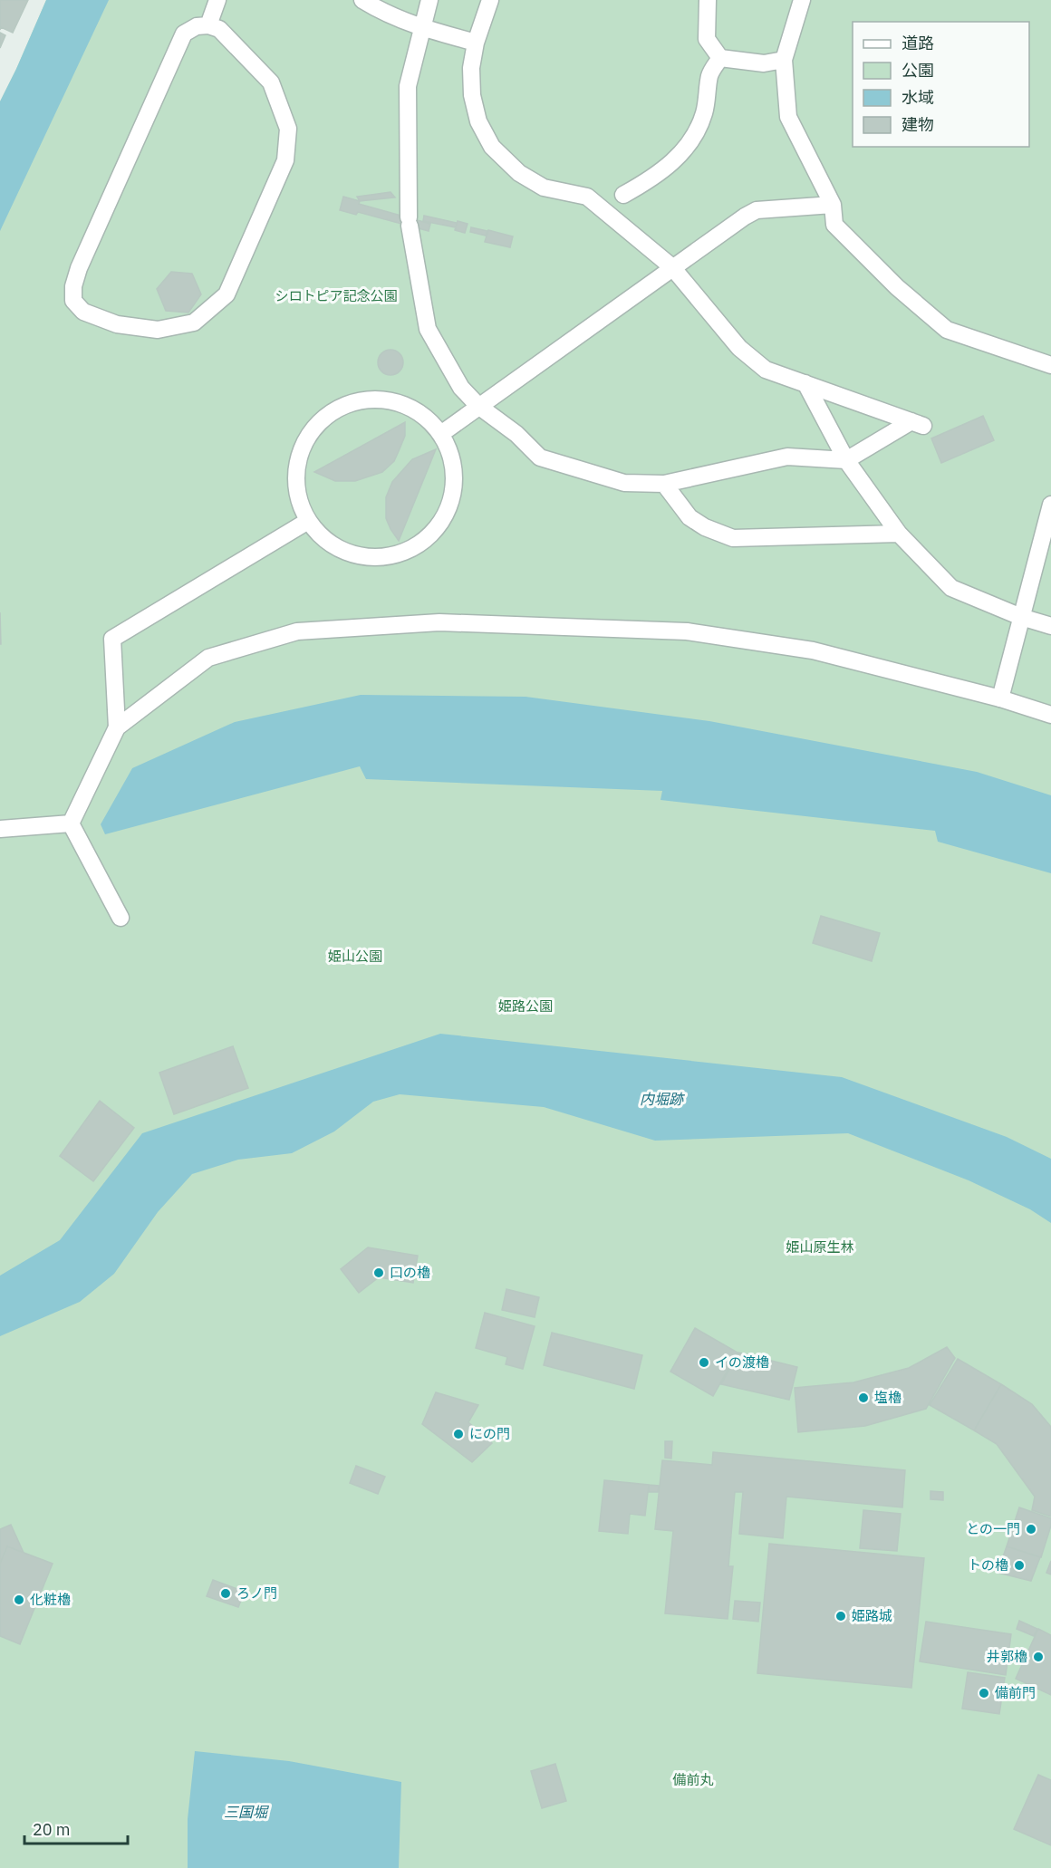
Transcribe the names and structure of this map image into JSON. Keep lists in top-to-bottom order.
{
  "water": ["内堀跡", "三国堀"],
  "parks": [
    "シロトピア記念公園",
    "姫山公園",
    "姫路公園",
    "姫山原生林",
    "備前丸"
  ],
  "places": [
    "口の櫓",
    "イの渡櫓",
    "塩櫓",
    "にの門",
    "との一門",
    "トの櫓",
    "ろノ門",
    "化粧櫓",
    "姫路城",
    "井郭櫓",
    "備前門"
  ],
  "legend": [
    "道路",
    "公園",
    "水域",
    "建物"
  ],
  "scale_bar": "20 m"
}
